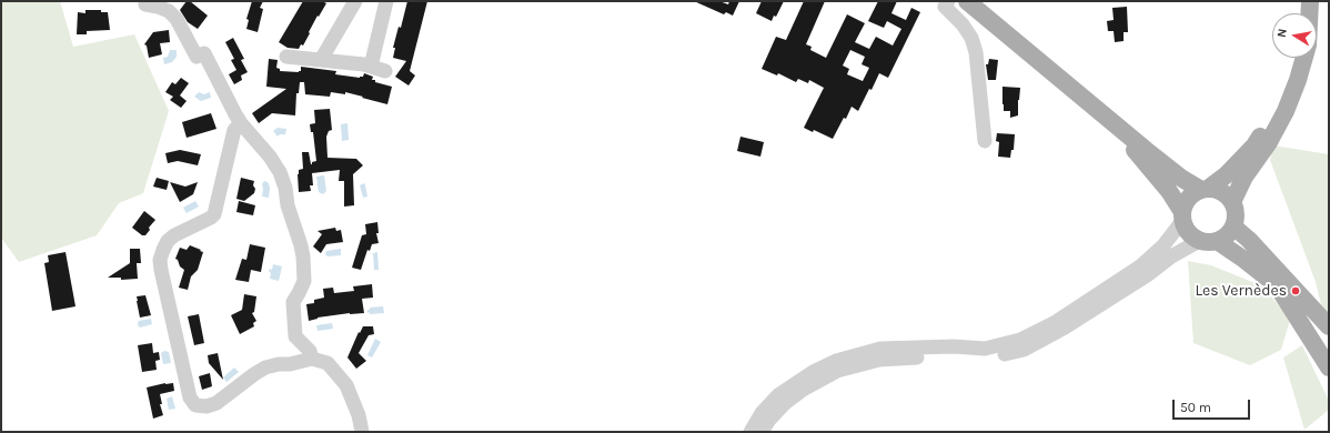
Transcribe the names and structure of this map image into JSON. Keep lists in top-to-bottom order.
{
  "places": ["Les Vernèdes"],
  "scale_bar": "50 m",
  "north": "left"
}
